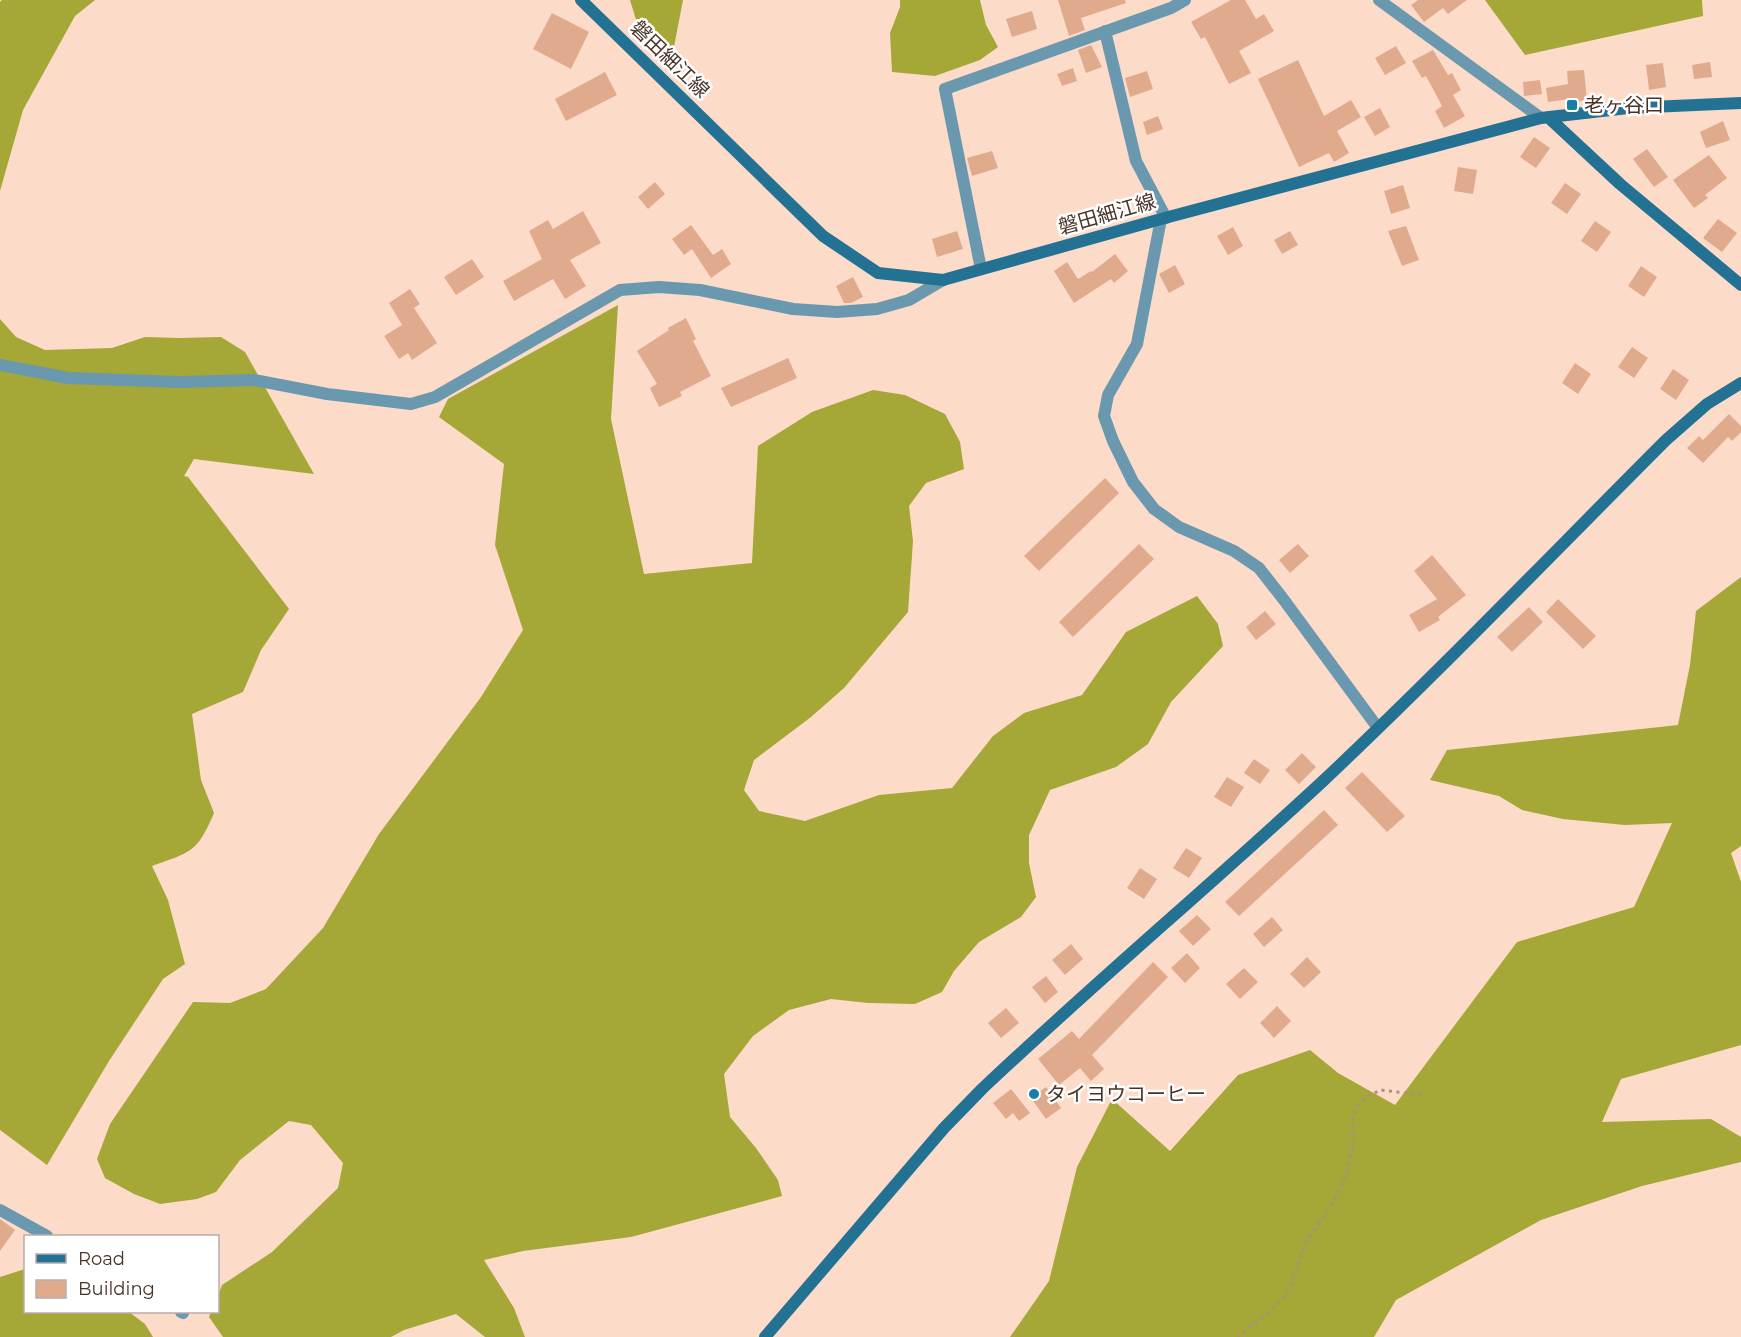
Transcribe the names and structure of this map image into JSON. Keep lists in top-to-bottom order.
{
  "streets": {
    "street": ["磐田細江線"]
  },
  "places": {
    "transit": ["老ヶ谷口"],
    "other": ["タイヨウコーヒー"]
  },
  "legend": ["Road", "Building"]
}
